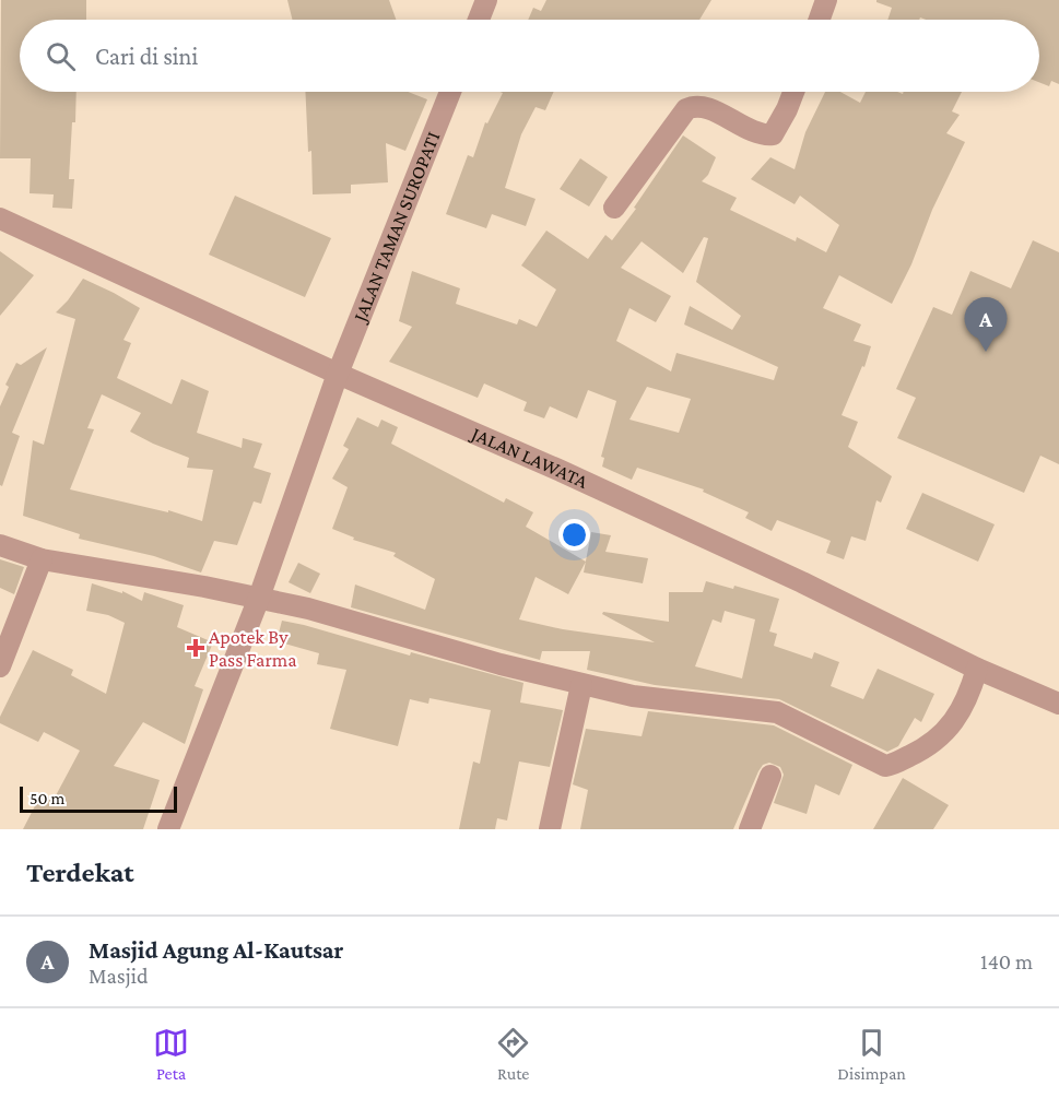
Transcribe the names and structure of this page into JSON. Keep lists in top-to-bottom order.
{
  "streets": {
    "street": ["JALAN TAMAN SUROPATI", "JALAN LAWATA"]
  },
  "crossings": [
    ["JALAN TAMAN SUROPATI", "JALAN LAWATA"]
  ],
  "places": {
    "health": ["Apotek By Pass Farma"]
  },
  "scale_bar": "50 m",
  "page": {
    "search": "Cari di sini",
    "pins": "A",
    "scale": "50 m",
    "heading": "Terdekat",
    "list": [
      {
        "mark": "A",
        "name": "Masjid Agung Al-Kautsar",
        "note": "Masjid",
        "value": "140 m"
      }
    ],
    "nav": ["Peta", "Rute", "Disimpan"]
  }
}
